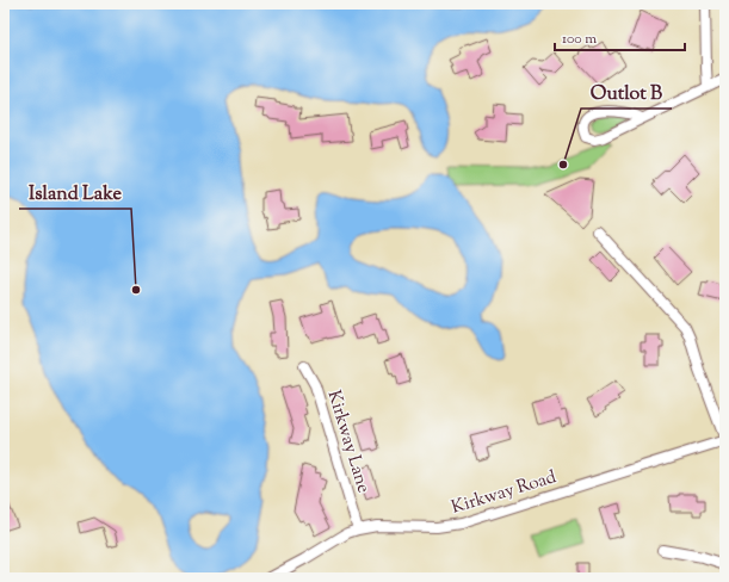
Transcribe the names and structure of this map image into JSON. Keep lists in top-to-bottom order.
{
  "streets": {
    "street": ["Kirkway Lane", "Kirkway Road"]
  },
  "crossings": [
    ["Kirkway Lane", "Kirkway Road"]
  ],
  "places": ["Outlot B", "Island Lake"],
  "scale_bar": "100 m"
}
